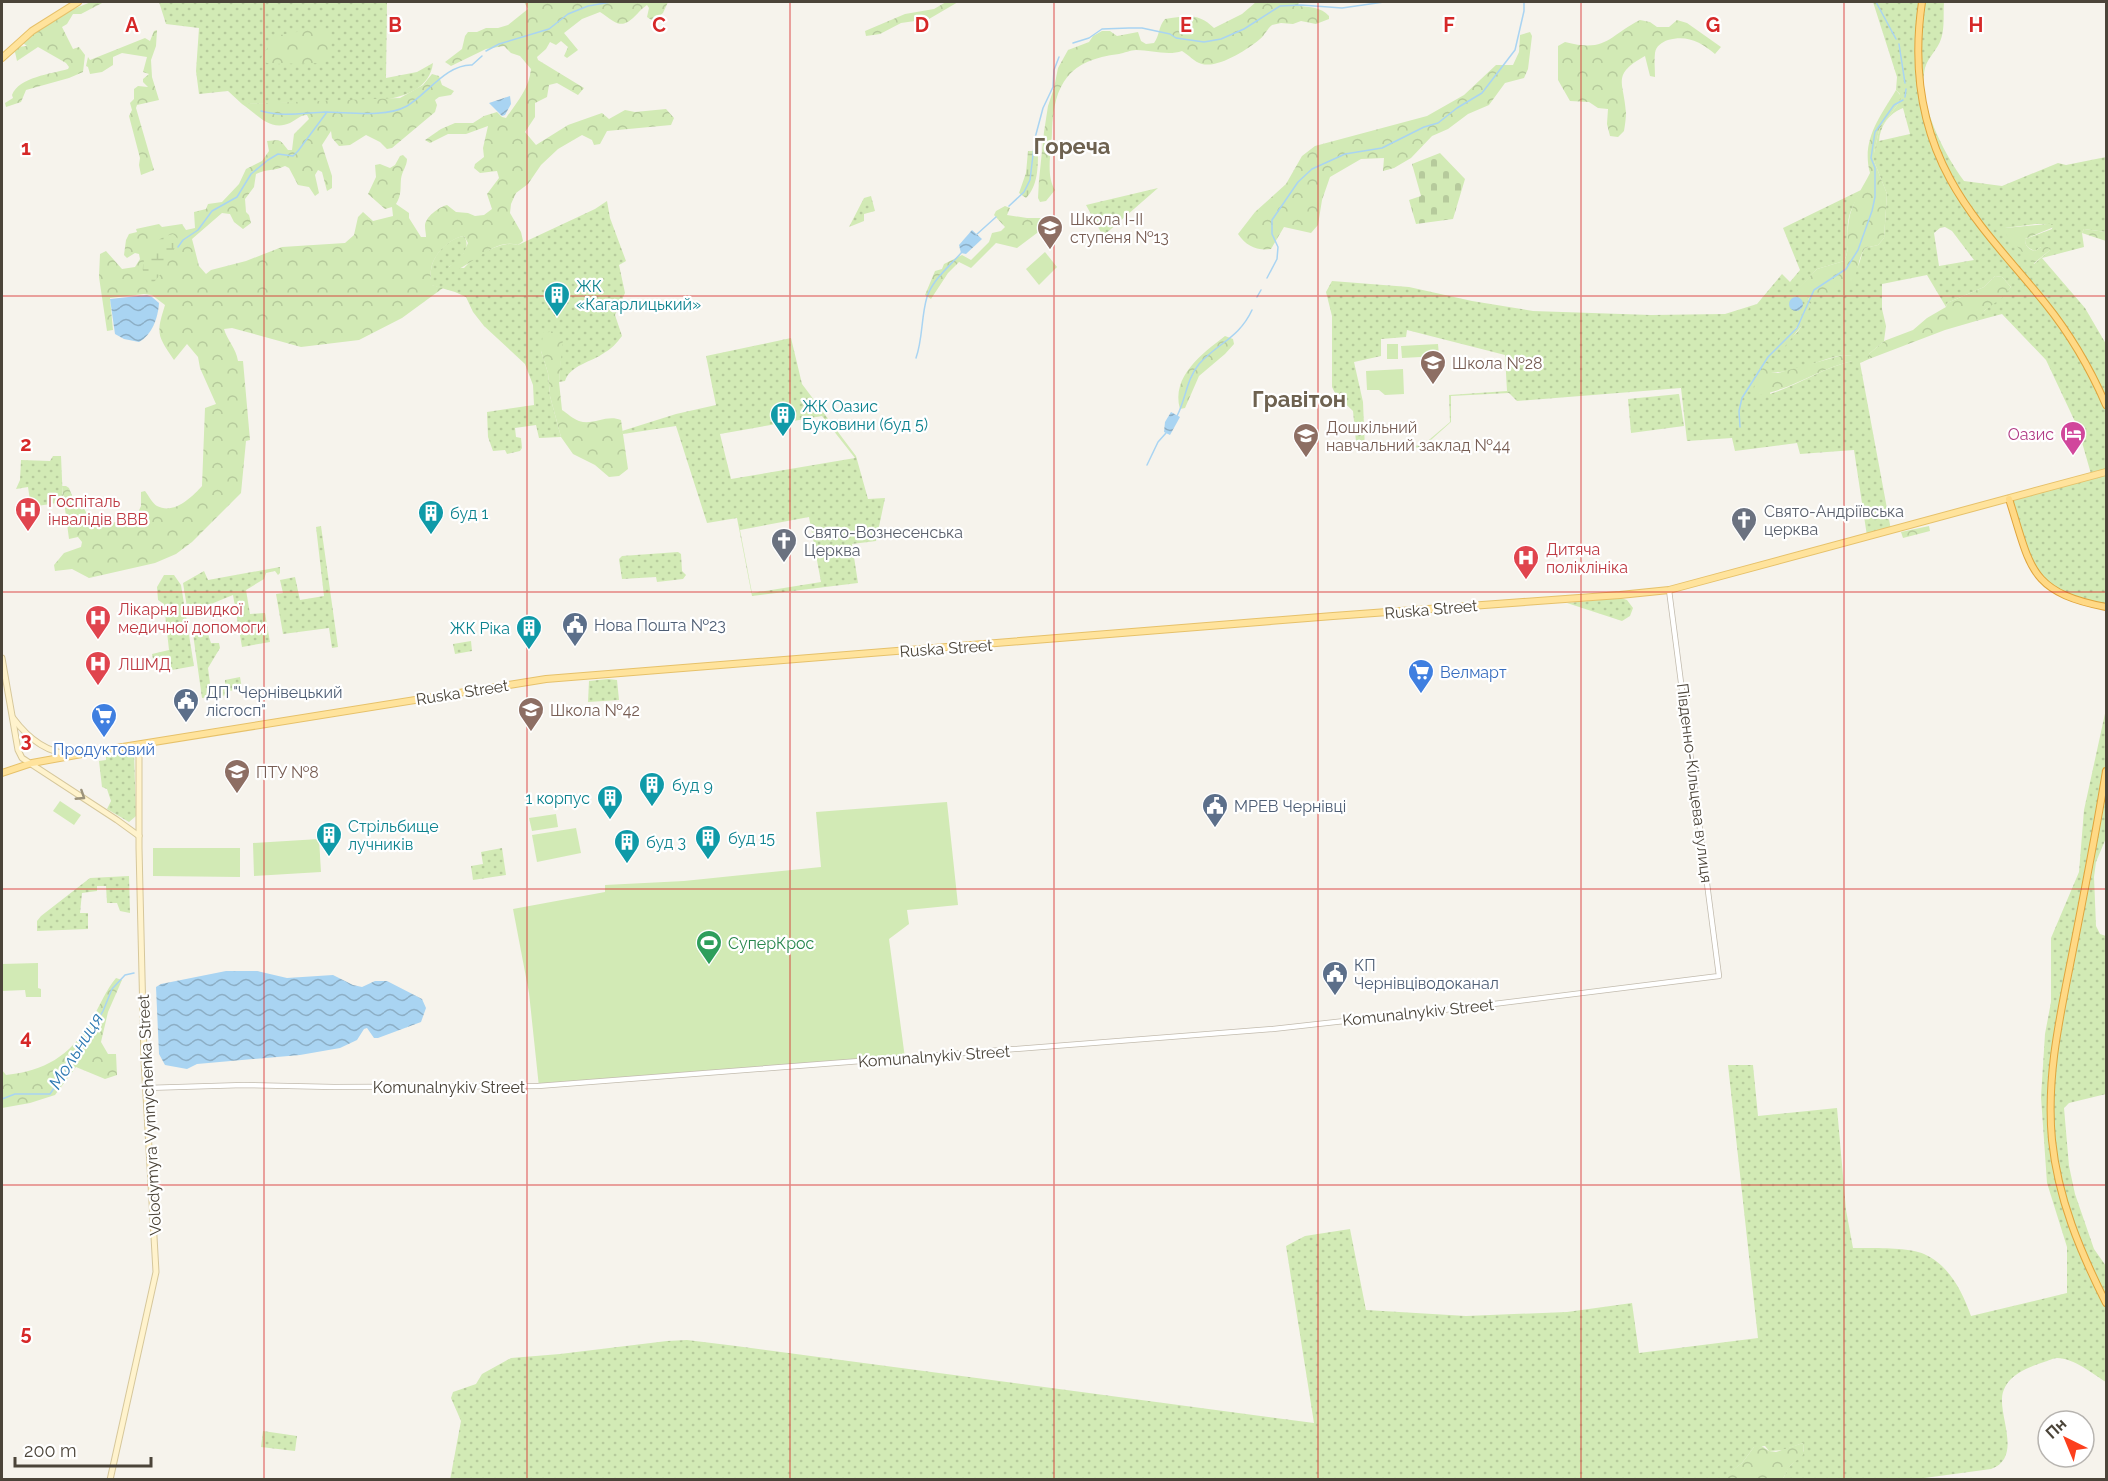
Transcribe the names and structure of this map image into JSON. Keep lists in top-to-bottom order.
{
  "streets": {
    "main road": ["Ruska Street", "Volodymyra Vynnychenka Street"],
    "street": ["Південно-Кільцева вулиця", "Komunalnykiv Street"]
  },
  "crossings": [
    ["Ruska Street", "Південно-Кільцева вулиця"],
    ["Ruska Street", "Volodymyra Vynnychenka Street"],
    ["Південно-Кільцева вулиця", "Komunalnykiv Street"],
    ["Komunalnykiv Street", "Volodymyra Vynnychenka Street"]
  ],
  "districts": ["Гореча", "Гравітон"],
  "water": ["Мольниця"],
  "places": {
    "school or university": [
      "Школа I-II ступеня №13",
      "Школа №28",
      "Дошкільний навчальний заклад №44",
      "Школа №42",
      "ПТУ №8"
    ],
    "building": [
      "ЖК «Кагарлицький»",
      "ЖК Оазис Буковини (буд 5)",
      "буд 1",
      "ЖК Ріка",
      "буд 9",
      "1 корпус",
      "Стрільбище лучників",
      "буд 15",
      "буд 3"
    ],
    "hotel": ["Оазис"],
    "hospital": [
      "Госпіталь інвалідів ВВВ",
      "Дитяча поліклініка",
      "Лікарня швидкої медичної допомоги",
      "ЛШМД"
    ],
    "church": ["Свято-Андріївська церква", "Свято-Вознесенська Церква"],
    "public building": [
      "Нова Пошта №23",
      "ДП \"Чернівецький лісгосп\"",
      "МРЕВ Чернівці",
      "КП Чернівціводоканал"
    ],
    "supermarket": ["Велмарт", "Продуктовий"],
    "sports": ["СуперКрос"]
  },
  "scale_bar": "200 m",
  "north": "top left",
  "grid": {
    "columns": [
      "A",
      "B",
      "C",
      "D",
      "E",
      "F",
      "G",
      "H"
    ],
    "rows": [
      "1",
      "2",
      "3",
      "4",
      "5"
    ]
  }
}
